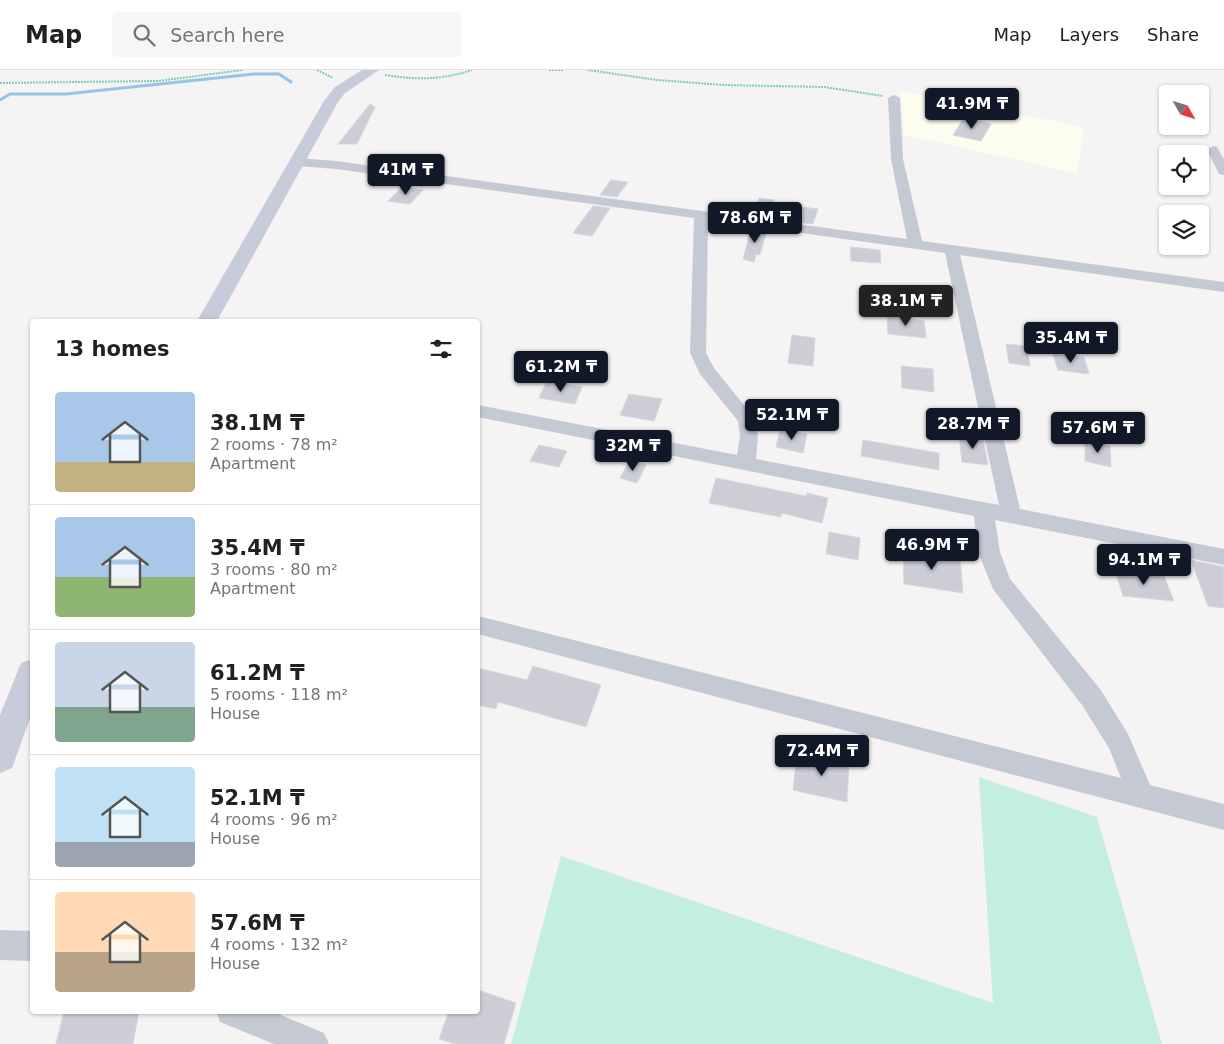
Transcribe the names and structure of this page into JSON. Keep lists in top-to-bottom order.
{
  "north": "bottom right",
  "page": {
    "header": "Map",
    "search": "Search here",
    "nav": ["Map", "Layers", "Share"],
    "price": [
      "41.9M ₸",
      "41M ₸",
      "78.6M ₸",
      "38.1M ₸",
      "35.4M ₸",
      "61.2M ₸",
      "52.1M ₸",
      "28.7M ₸",
      "57.6M ₸",
      "32M ₸",
      "46.9M ₸",
      "94.1M ₸",
      "72.4M ₸"
    ],
    "heading": "13 homes",
    "list": [
      {
        "name": "38.1M ₸",
        "note": "2 rooms · 78 m² · Apartment"
      },
      {
        "name": "35.4M ₸",
        "note": "3 rooms · 80 m² · Apartment"
      },
      {
        "name": "61.2M ₸",
        "note": "5 rooms · 118 m² · House"
      },
      {
        "name": "52.1M ₸",
        "note": "4 rooms · 96 m² · House"
      },
      {
        "name": "57.6M ₸",
        "note": "4 rooms · 132 m² · House"
      }
    ]
  }
}
